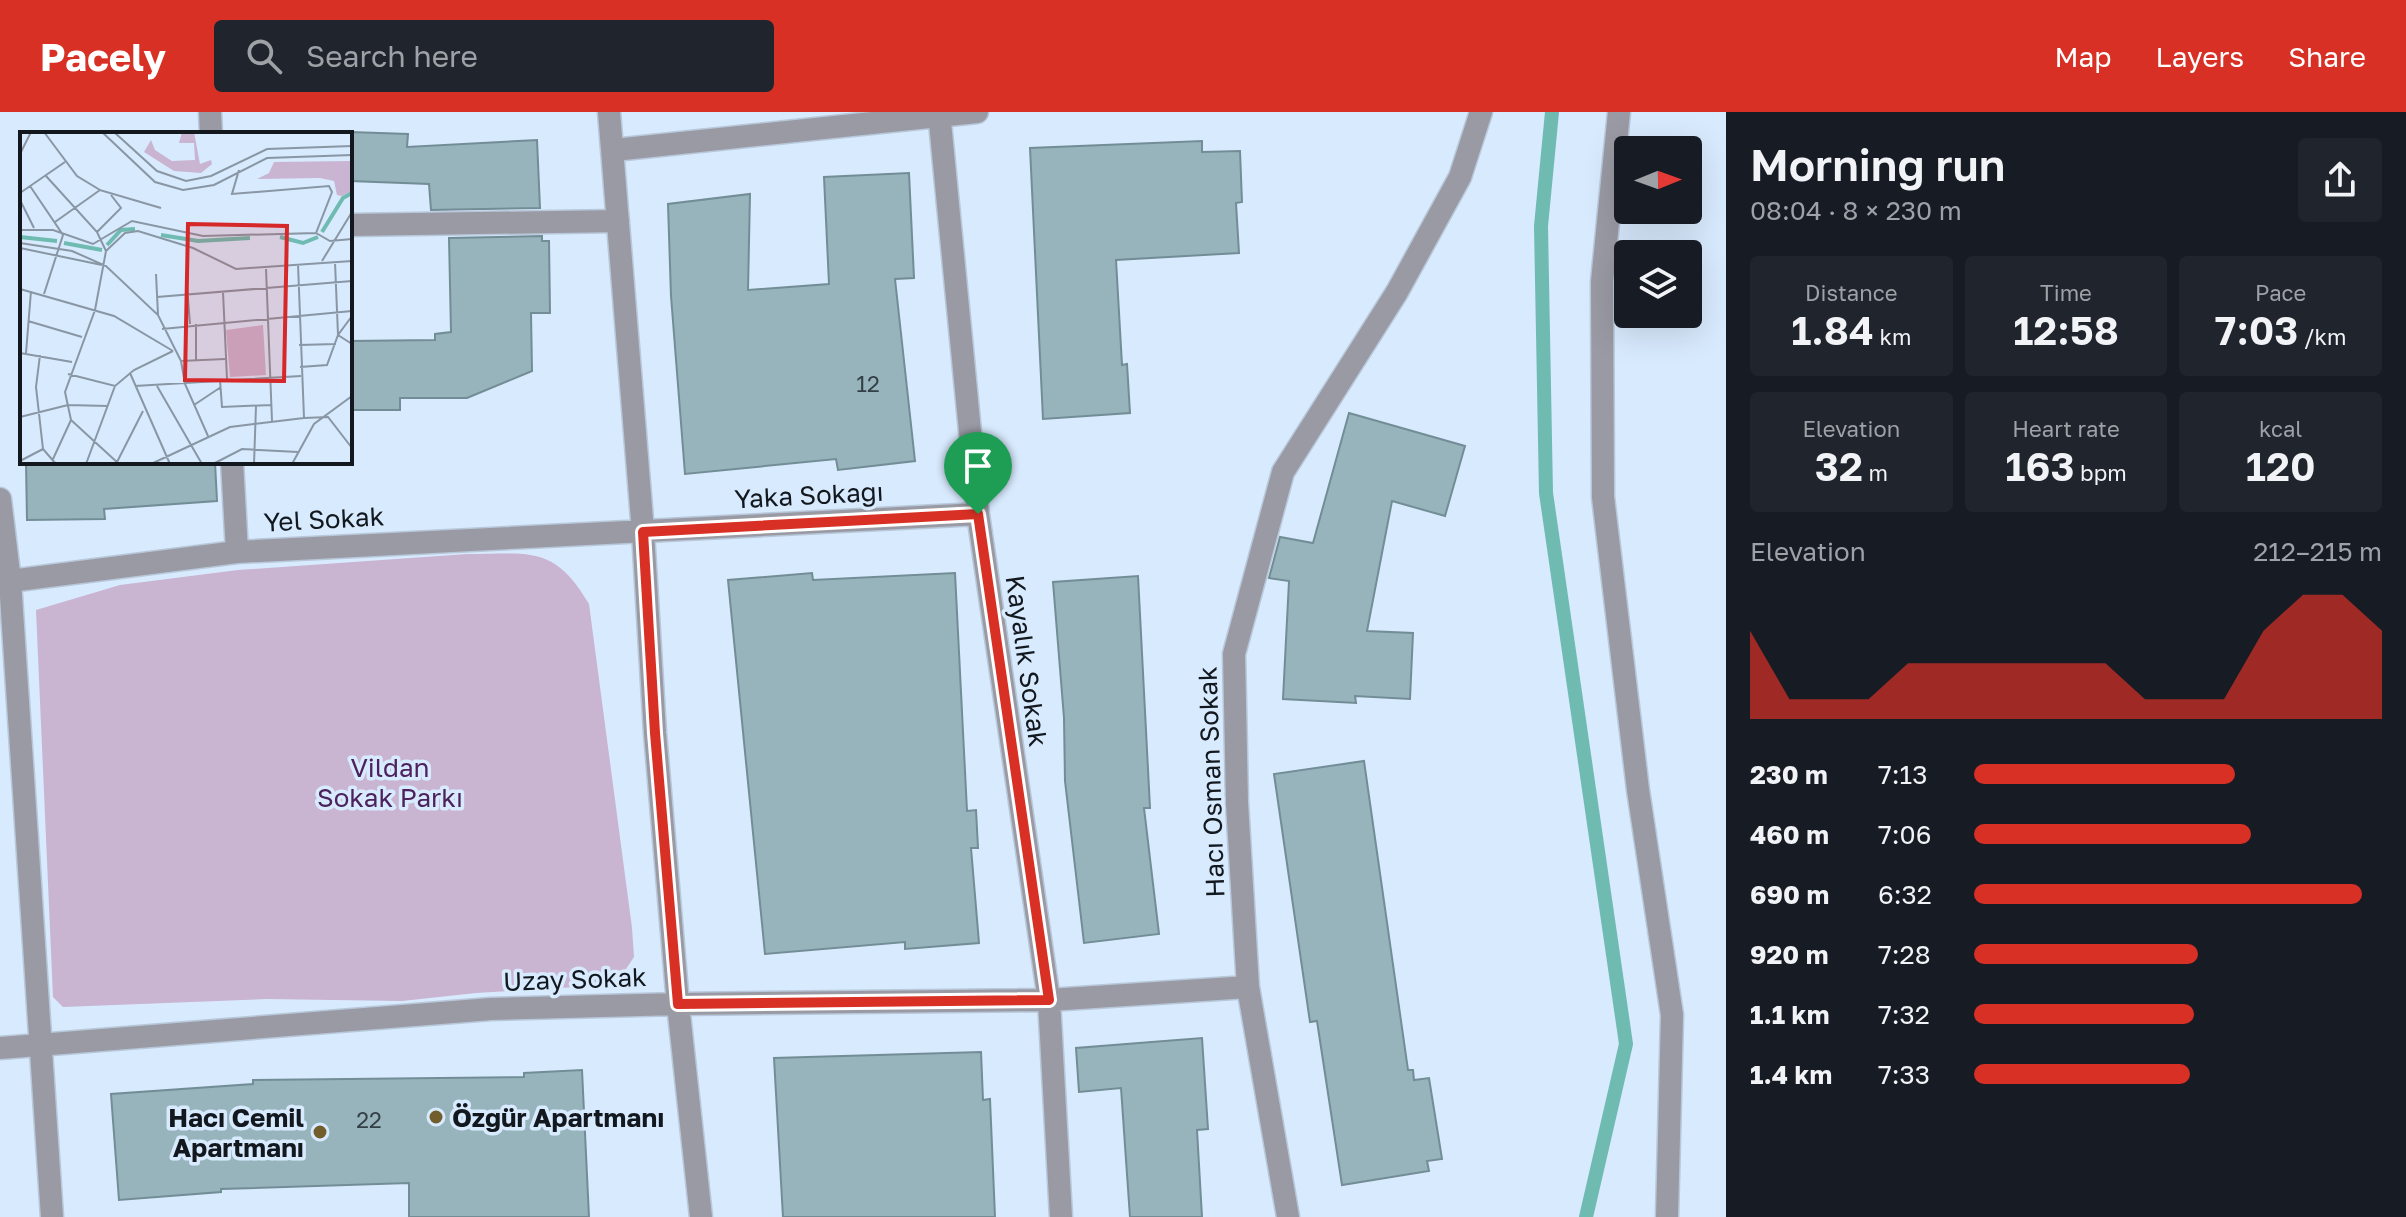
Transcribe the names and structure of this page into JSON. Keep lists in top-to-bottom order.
{
  "streets": {
    "street": [
      "Yaka Sokağı",
      "Yel Sokak",
      "Kayalık Sokak",
      "Hacı Osman Sokak",
      "Uzay Sokak"
    ]
  },
  "crossings": [
    ["Yaka Sokağı", "Yel Sokak"],
    ["Yaka Sokağı", "Kayalık Sokak"],
    ["Kayalık Sokak", "Uzay Sokak"],
    ["Hacı Osman Sokak", "Uzay Sokak"]
  ],
  "parks": ["Vildan Sokak Parkı"],
  "places": ["Özgür Apartmanı", "Hacı Cemil Apartmanı"],
  "house_numbers": ["12", "22"],
  "north": "right",
  "page": {
    "header": "Pacely",
    "search": "Search here",
    "nav": ["Map", "Layers", "Share"],
    "heading": ["Morning run", "08:04 · 8 × 230 m"],
    "stats": [
      ["Distance", "1.84 km"],
      ["Time", "12:58"],
      ["Pace", "7:03 /km"],
      ["Elevation", "32 m"],
      ["Heart rate", "163 bpm"],
      ["kcal", "120"]
    ],
    "chart": ["Elevation", "212–215 m"],
    "list": [
      {
        "name": "230 m",
        "note": "7:13"
      },
      {
        "name": "460 m",
        "note": "7:06"
      },
      {
        "name": "690 m",
        "note": "6:32"
      },
      {
        "name": "920 m",
        "note": "7:28"
      },
      {
        "name": "1.1 km",
        "note": "7:32"
      },
      {
        "name": "1.4 km",
        "note": "7:33"
      }
    ]
  }
}
